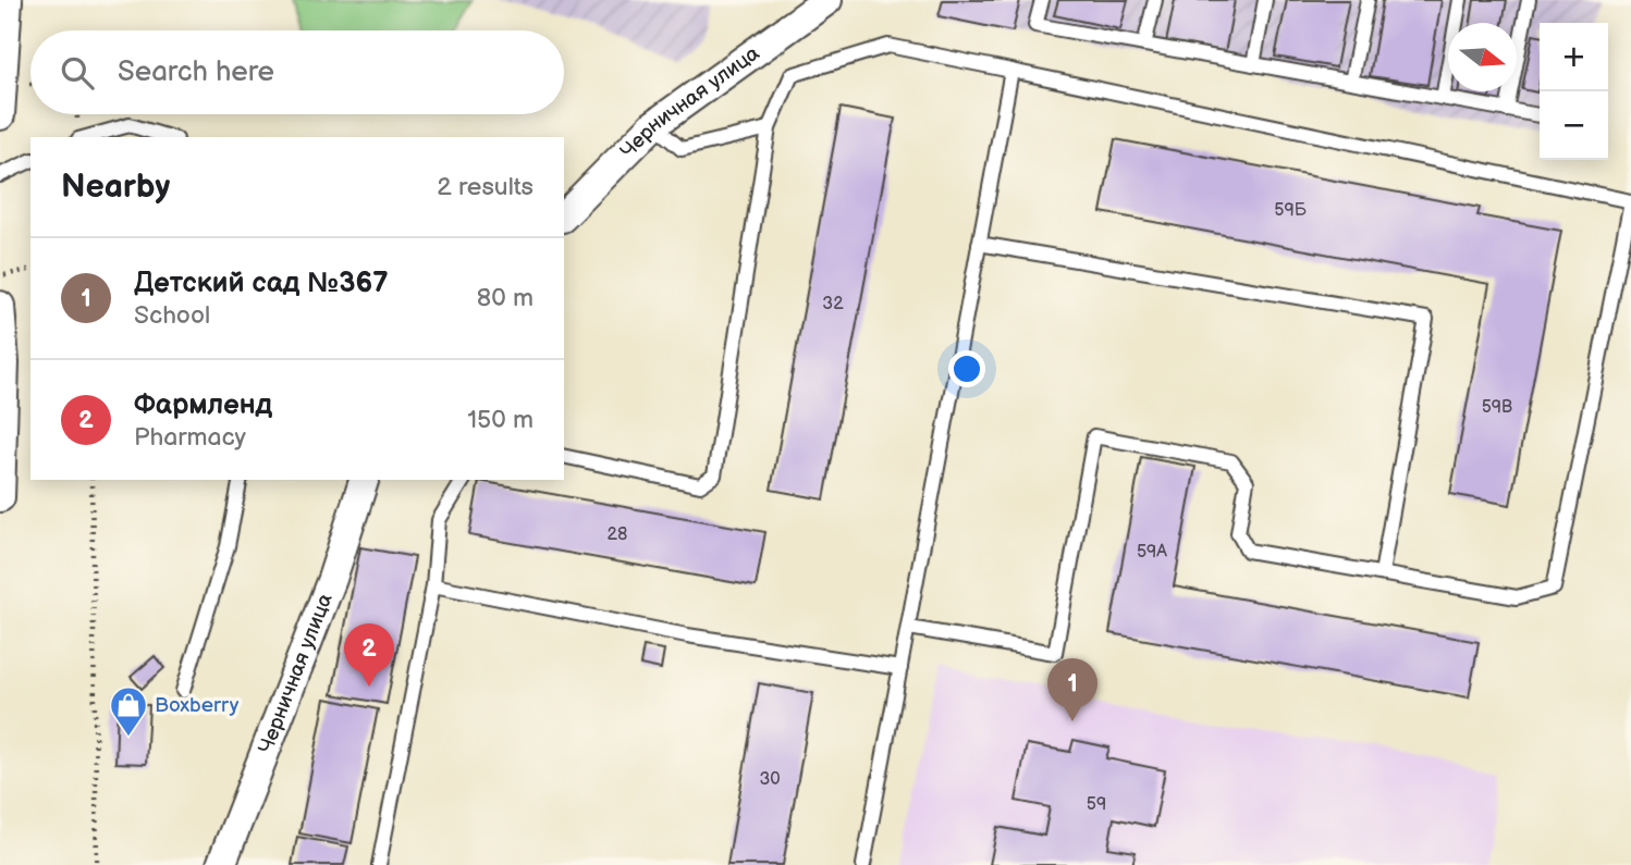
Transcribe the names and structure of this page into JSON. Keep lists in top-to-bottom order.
{
  "streets": {
    "street": ["Черничная улица"]
  },
  "places": {
    "shop": ["Boxberry"]
  },
  "house_numbers": [
    "59Б",
    "32",
    "59В",
    "28",
    "59А",
    "30",
    "59"
  ],
  "north": "right",
  "page": {
    "map_buttons": ["+", "−"],
    "search": "Search here",
    "heading": ["Nearby", "2 results"],
    "list": [
      {
        "mark": "1",
        "name": "Детский сад №367",
        "note": "School",
        "value": "80 m"
      },
      {
        "mark": "2",
        "name": "Фармленд",
        "note": "Pharmacy",
        "value": "150 m"
      }
    ],
    "pins": ["2", "1"]
  }
}
